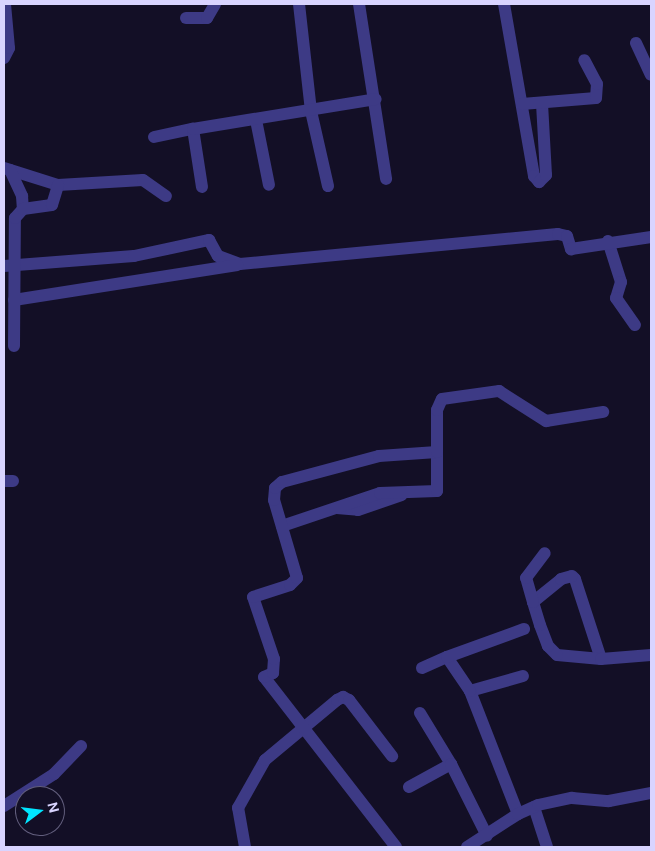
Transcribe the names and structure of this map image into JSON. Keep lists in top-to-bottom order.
{
  "north": "right"
}
